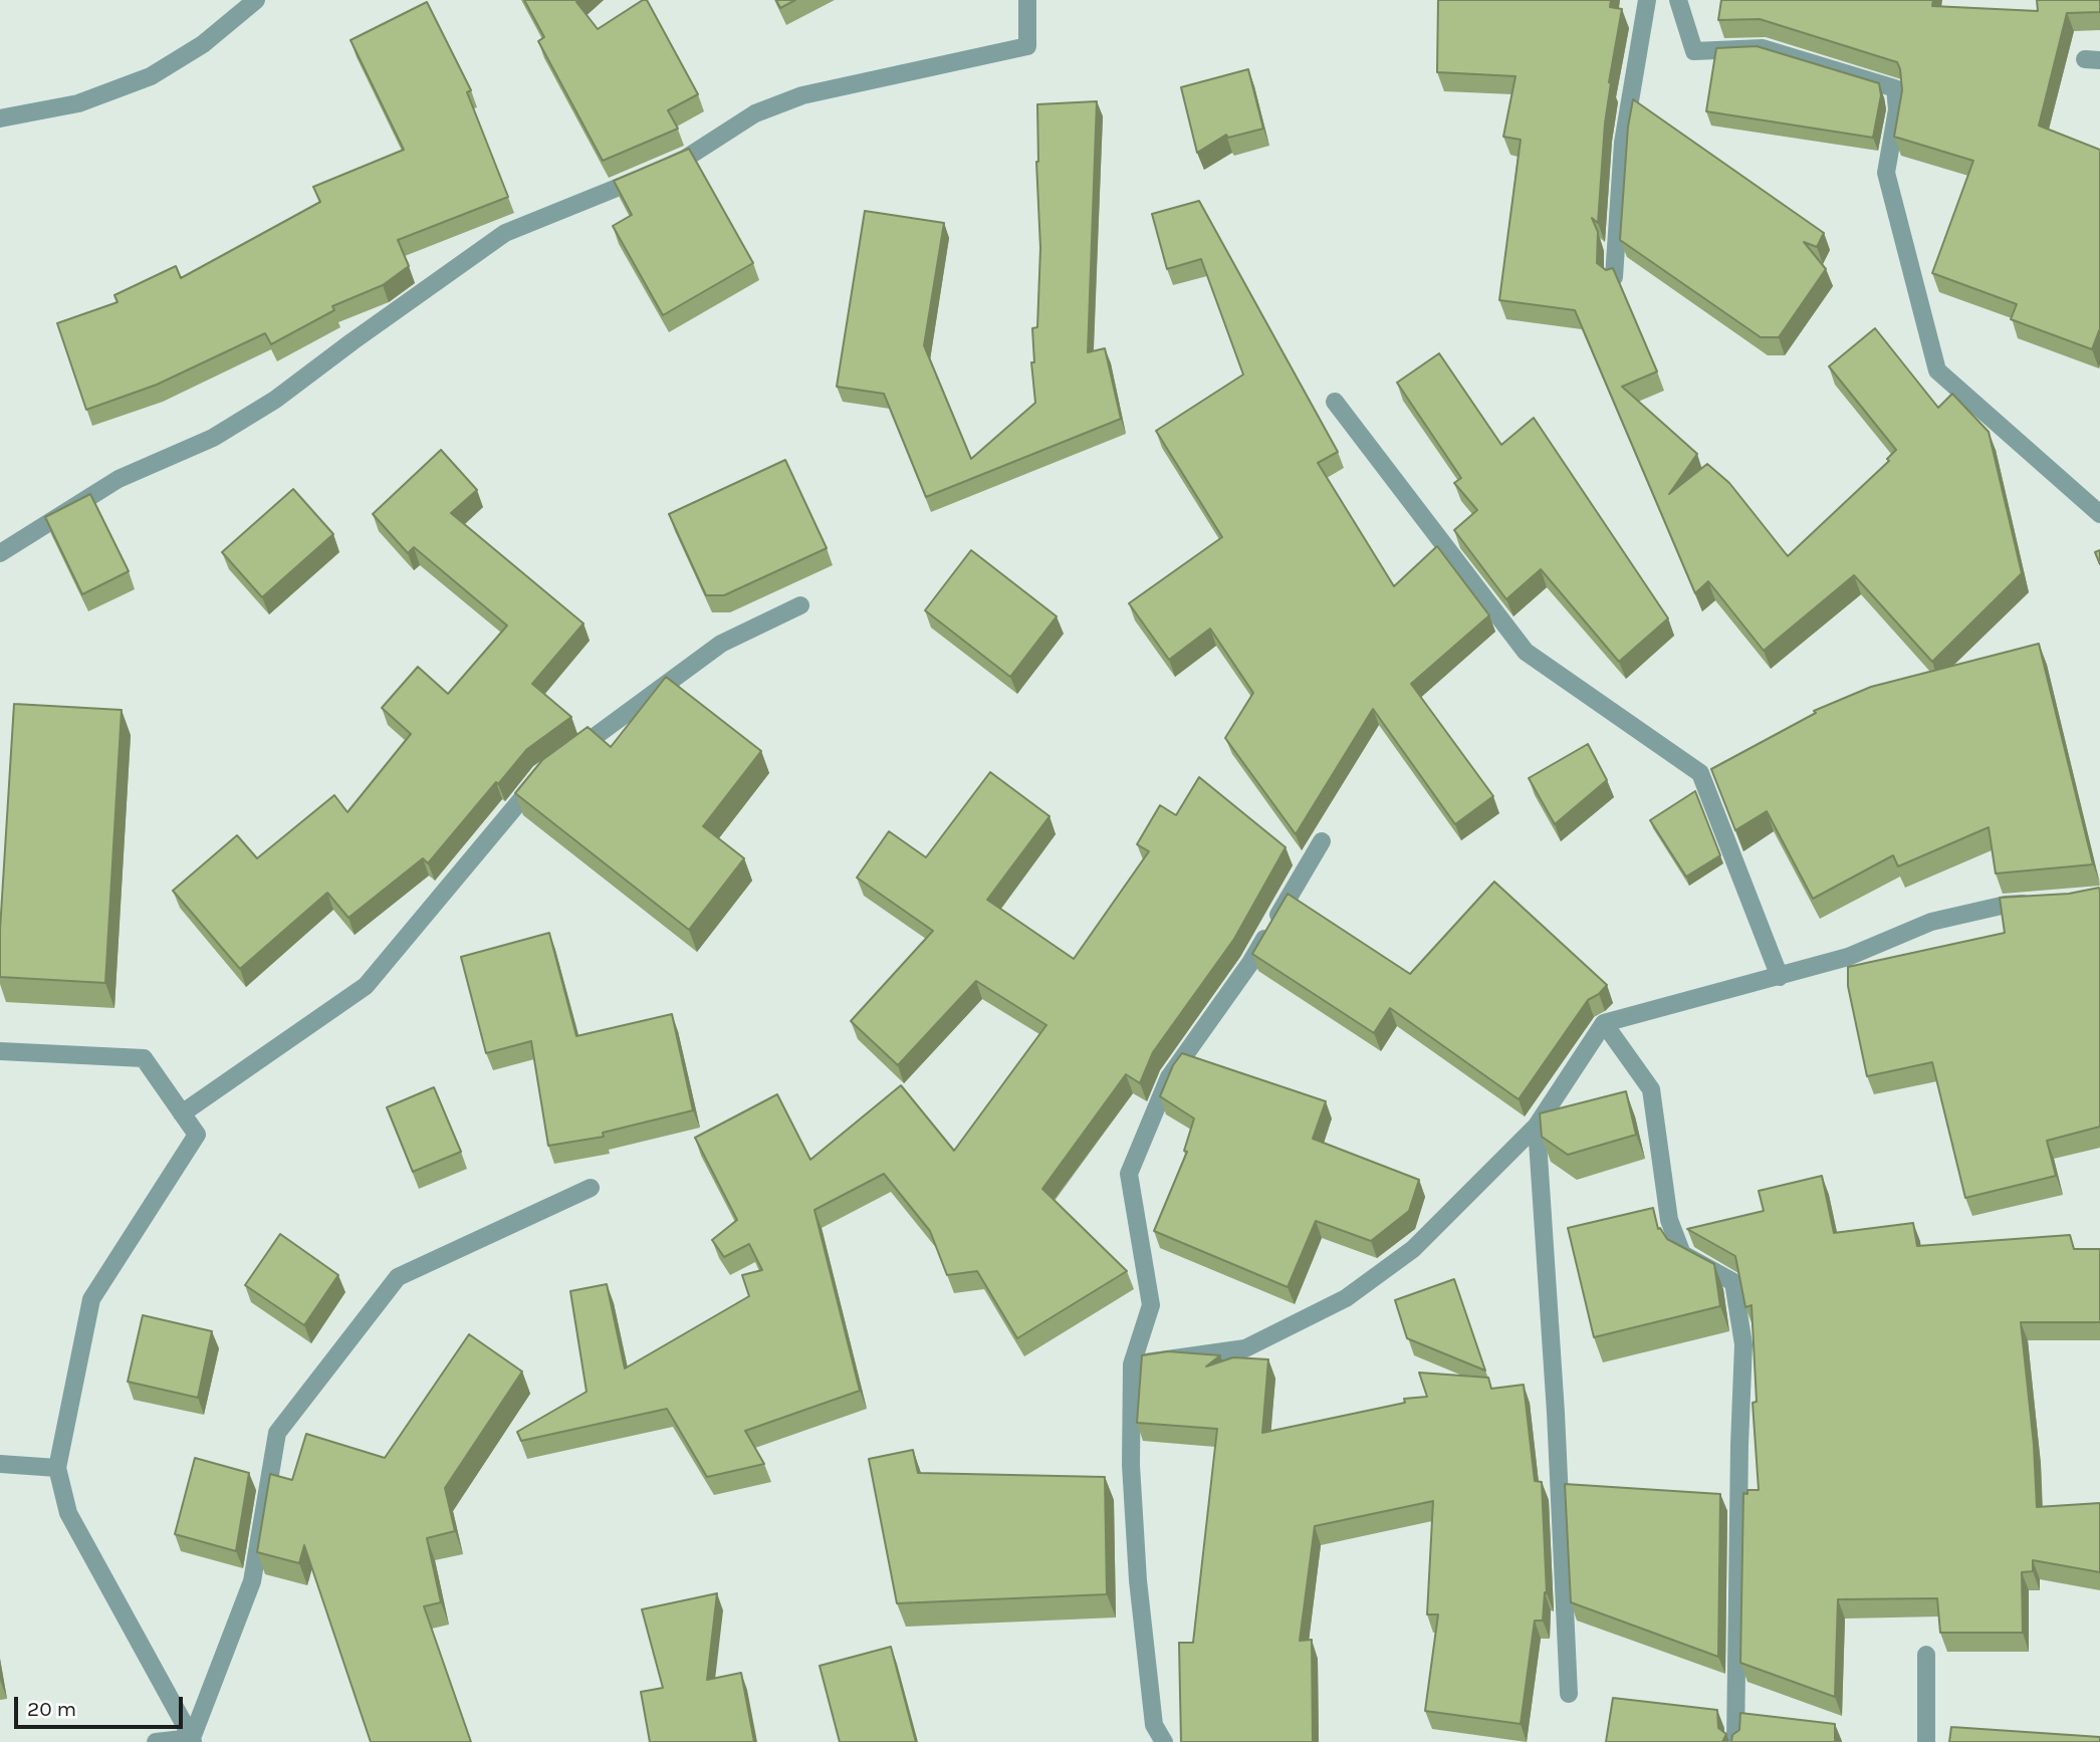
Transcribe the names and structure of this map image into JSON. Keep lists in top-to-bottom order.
{
  "scale_bar": "20 m"
}
